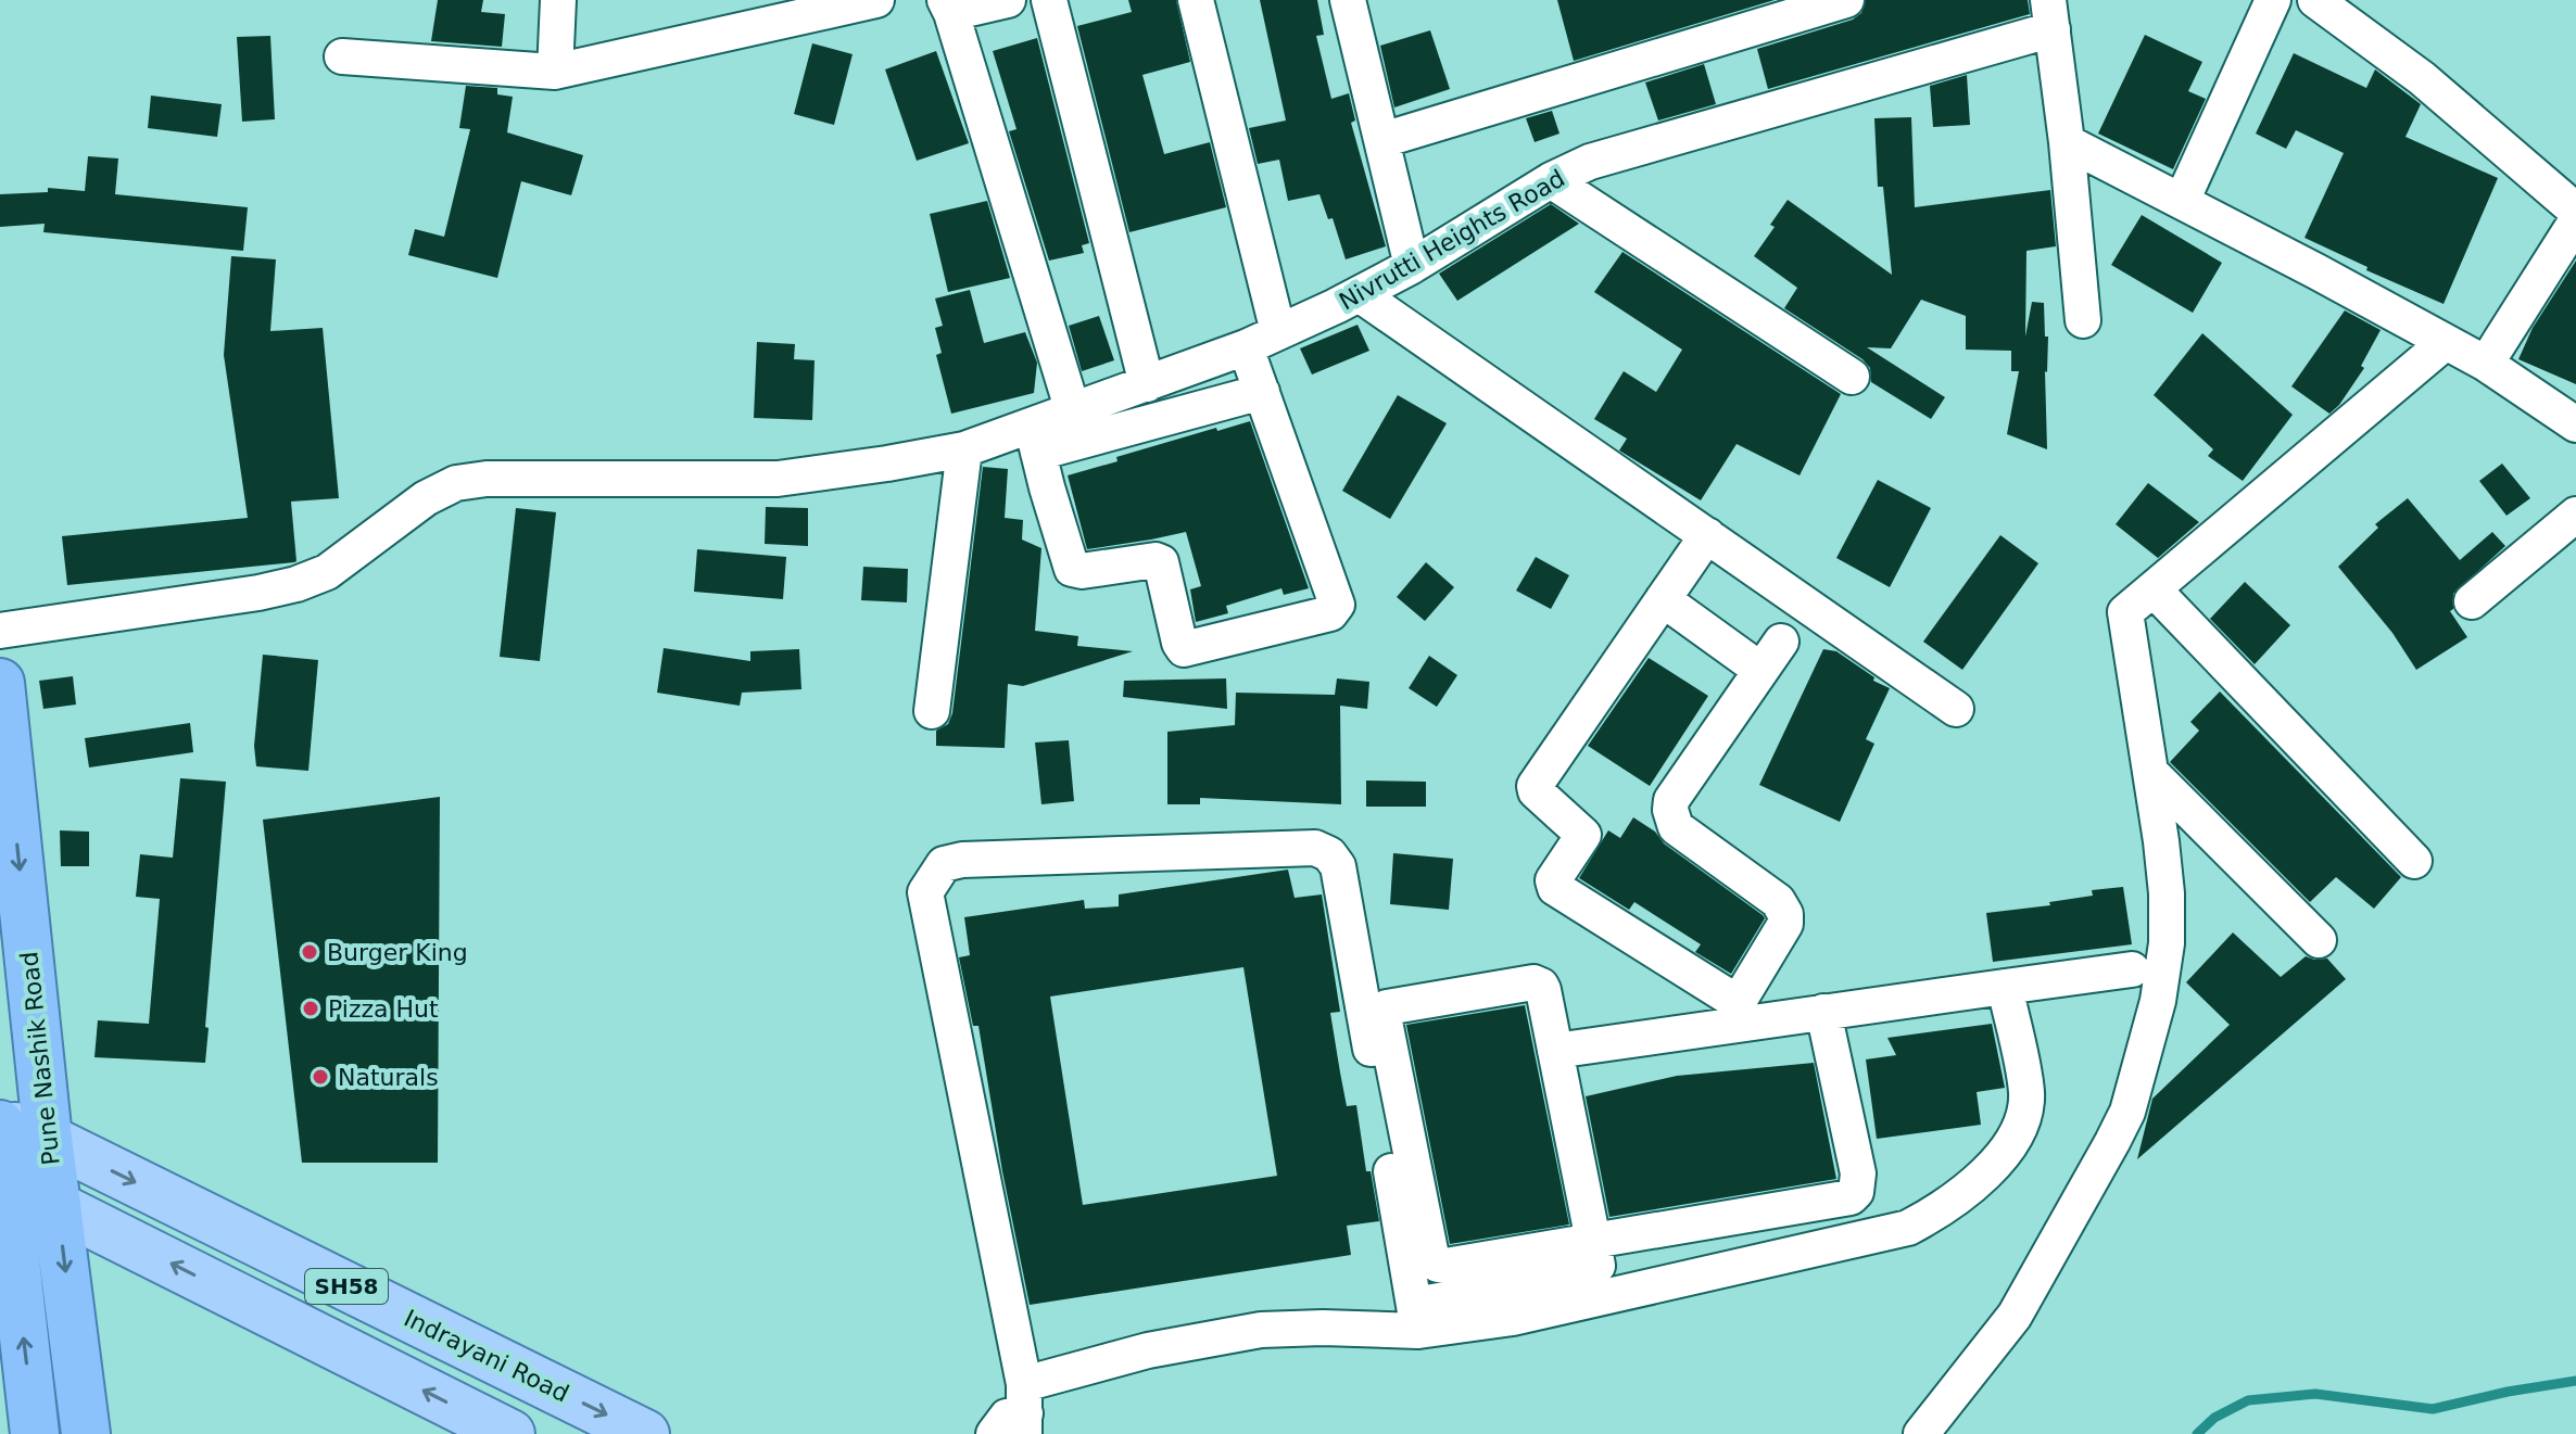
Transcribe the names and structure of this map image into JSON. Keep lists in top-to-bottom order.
{
  "streets": {
    "highway": ["Pune Nashik Road"],
    "main road": ["SH58", "Indrayani Road"],
    "street": ["Nivrutti Heights Road"]
  },
  "crossings": [
    ["Pune Nashik Road", "SH58"],
    ["Pune Nashik Road", "Indrayani Road"]
  ],
  "places": ["Burger King", "Pizza Hut", "Naturals"]
}
